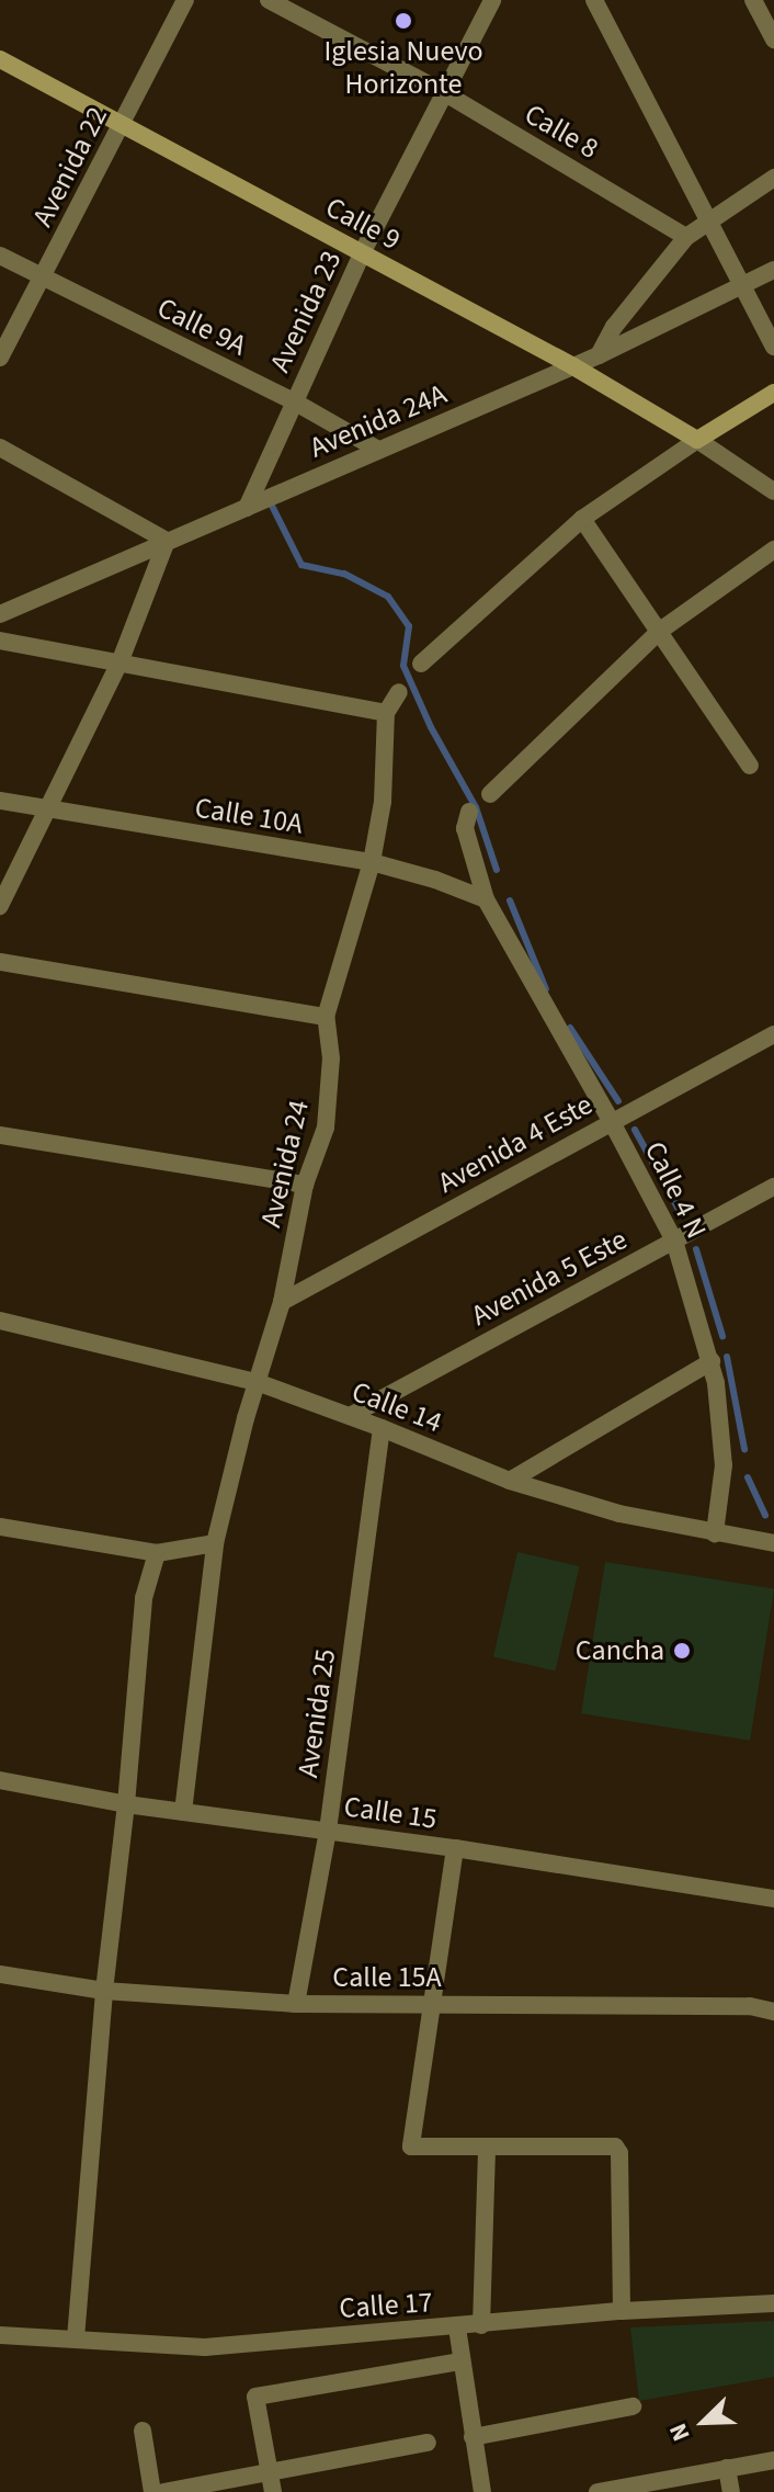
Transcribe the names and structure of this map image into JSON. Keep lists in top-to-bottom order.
{
  "streets": {
    "street": [
      "Calle 8",
      "Avenida 22",
      "Calle 9",
      "Avenida 23",
      "Calle 9A",
      "Avenida 24A",
      "Calle 10A",
      "Avenida 4 Este",
      "Avenida 24",
      "Calle 4 N",
      "Avenida 5 Este",
      "Calle 14",
      "Avenida 25",
      "Calle 15",
      "Calle 15A",
      "Calle 17"
    ]
  },
  "crossings": [
    ["Calle 8", "Avenida 23"],
    ["Avenida 22", "Calle 9"],
    ["Avenida 22", "Calle 9A"],
    ["Calle 9", "Avenida 23"],
    ["Calle 9", "Avenida 24A"],
    ["Avenida 23", "Calle 9A"],
    ["Avenida 23", "Avenida 24A"],
    ["Calle 9A", "Avenida 24A"],
    ["Calle 10A", "Avenida 24"],
    ["Calle 10A", "Calle 4 N"],
    ["Avenida 4 Este", "Avenida 24"],
    ["Avenida 4 Este", "Calle 4 N"],
    ["Avenida 24", "Calle 14"],
    ["Avenida 24", "Calle 15"],
    ["Calle 4 N", "Avenida 5 Este"],
    ["Calle 4 N", "Calle 14"],
    ["Avenida 5 Este", "Calle 14"],
    ["Calle 14", "Avenida 25"],
    ["Avenida 25", "Calle 15"],
    ["Avenida 25", "Calle 15A"]
  ],
  "places": ["Iglesia Nuevo Horizonte", "Cancha"],
  "north": "bottom left"
}
